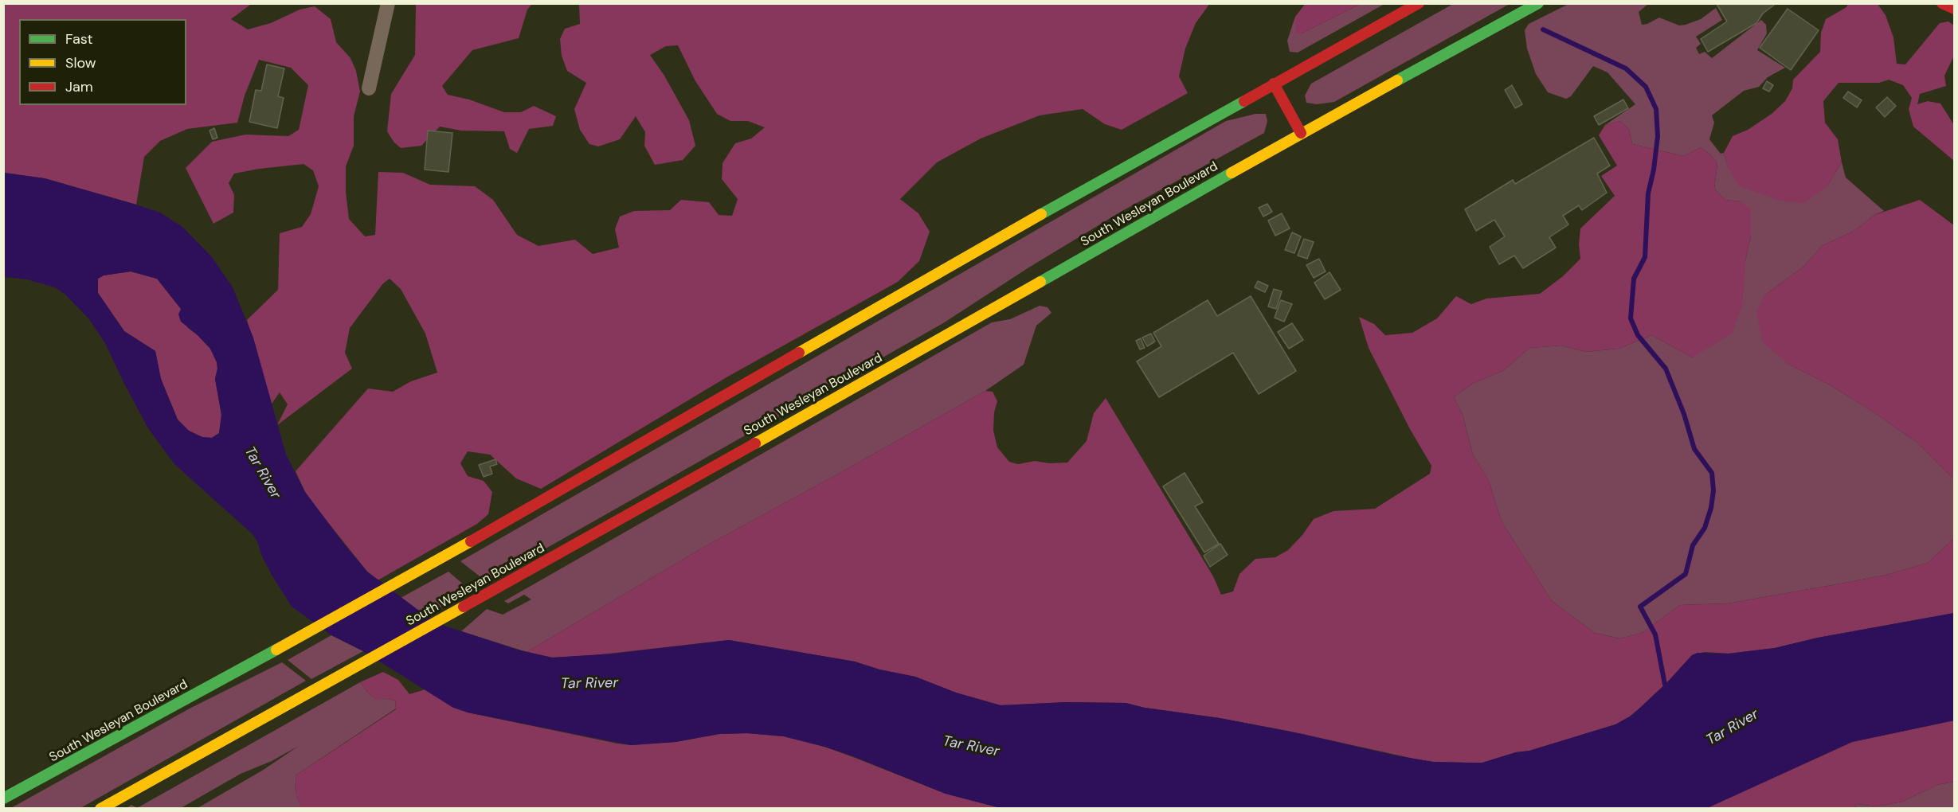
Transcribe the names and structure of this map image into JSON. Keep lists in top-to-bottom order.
{
  "streets": {
    "main road": ["South Wesleyan Boulevard"]
  },
  "water": ["Tar River"],
  "legend": ["Fast", "Slow", "Jam"]
}
